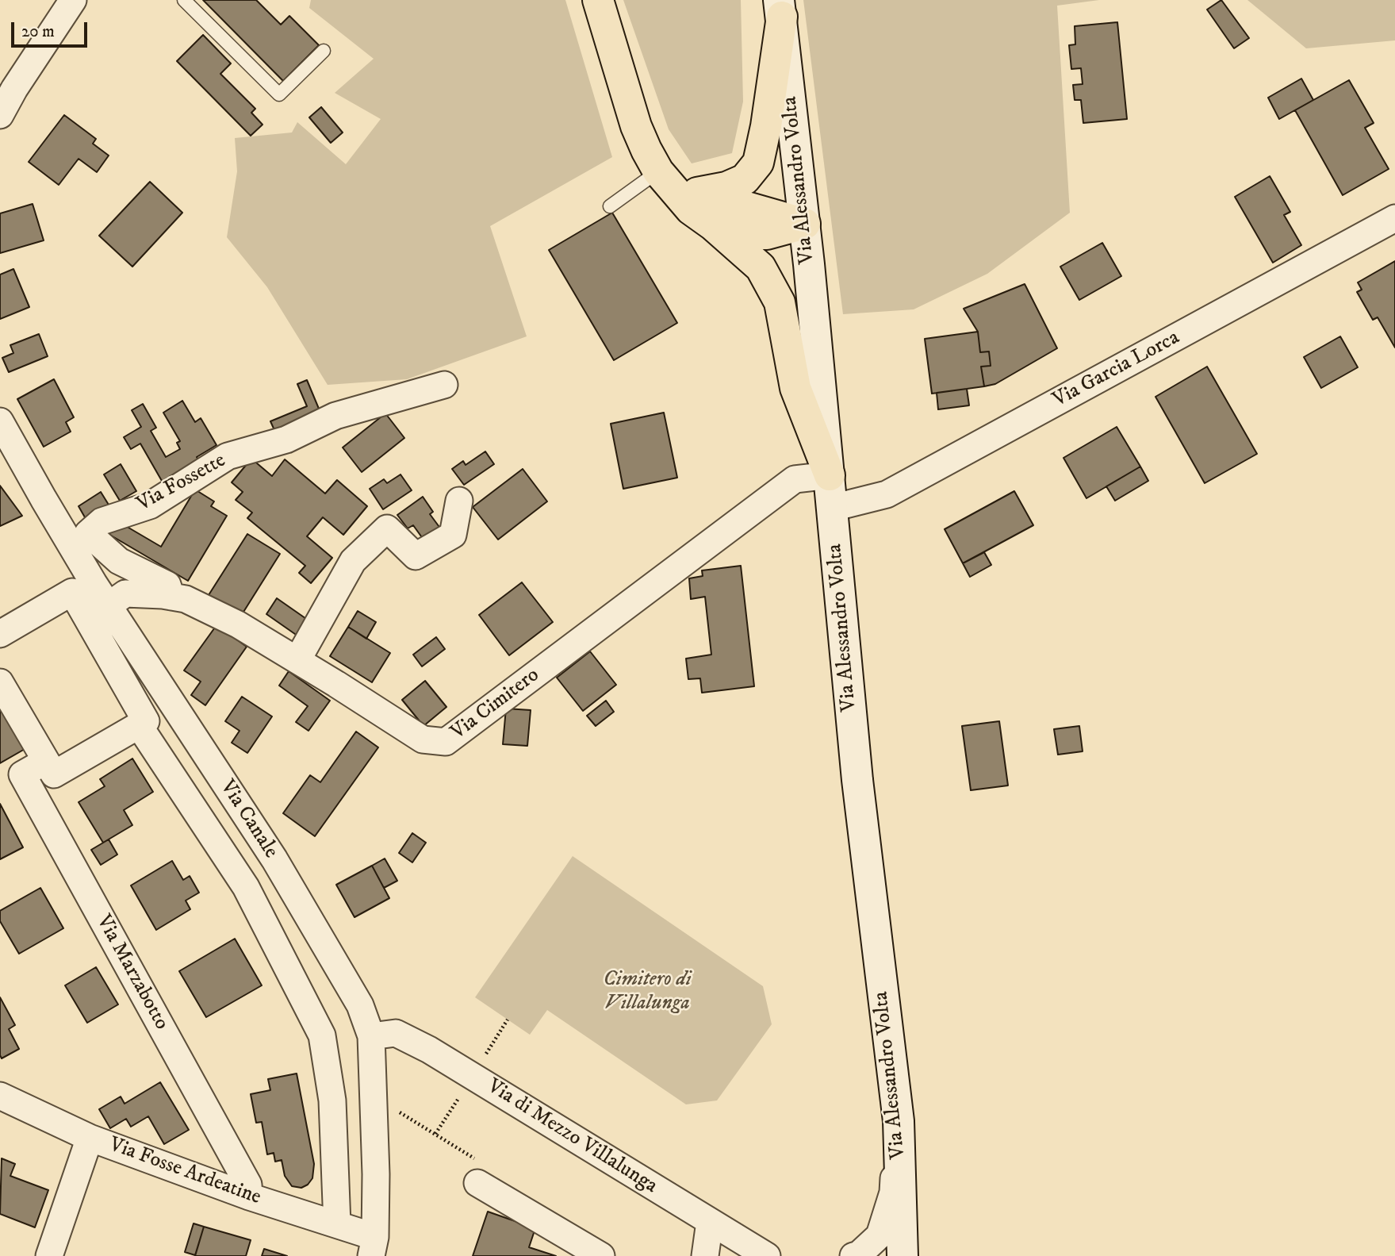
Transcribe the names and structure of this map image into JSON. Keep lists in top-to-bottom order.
{
  "streets": {
    "main road": ["Via Alessandro Volta"],
    "street": [
      "Via Garcia Lorca",
      "Via Fossette",
      "Via Cimitero",
      "Via Canale",
      "Via Marzabotto",
      "Via di Mezzo Villalunga",
      "Via Fosse Ardeatine"
    ]
  },
  "crossings": [
    ["Via Alessandro Volta", "Via Garcia Lorca"],
    ["Via Alessandro Volta", "Via Cimitero"],
    ["Via Fossette", "Via Cimitero"],
    ["Via Cimitero", "Via Canale"],
    ["Via Canale", "Via di Mezzo Villalunga"],
    ["Via Canale", "Via Fosse Ardeatine"],
    ["Via Marzabotto", "Via Fosse Ardeatine"]
  ],
  "parks": ["Cimitero di Villalunga"],
  "scale_bar": "20 m"
}
